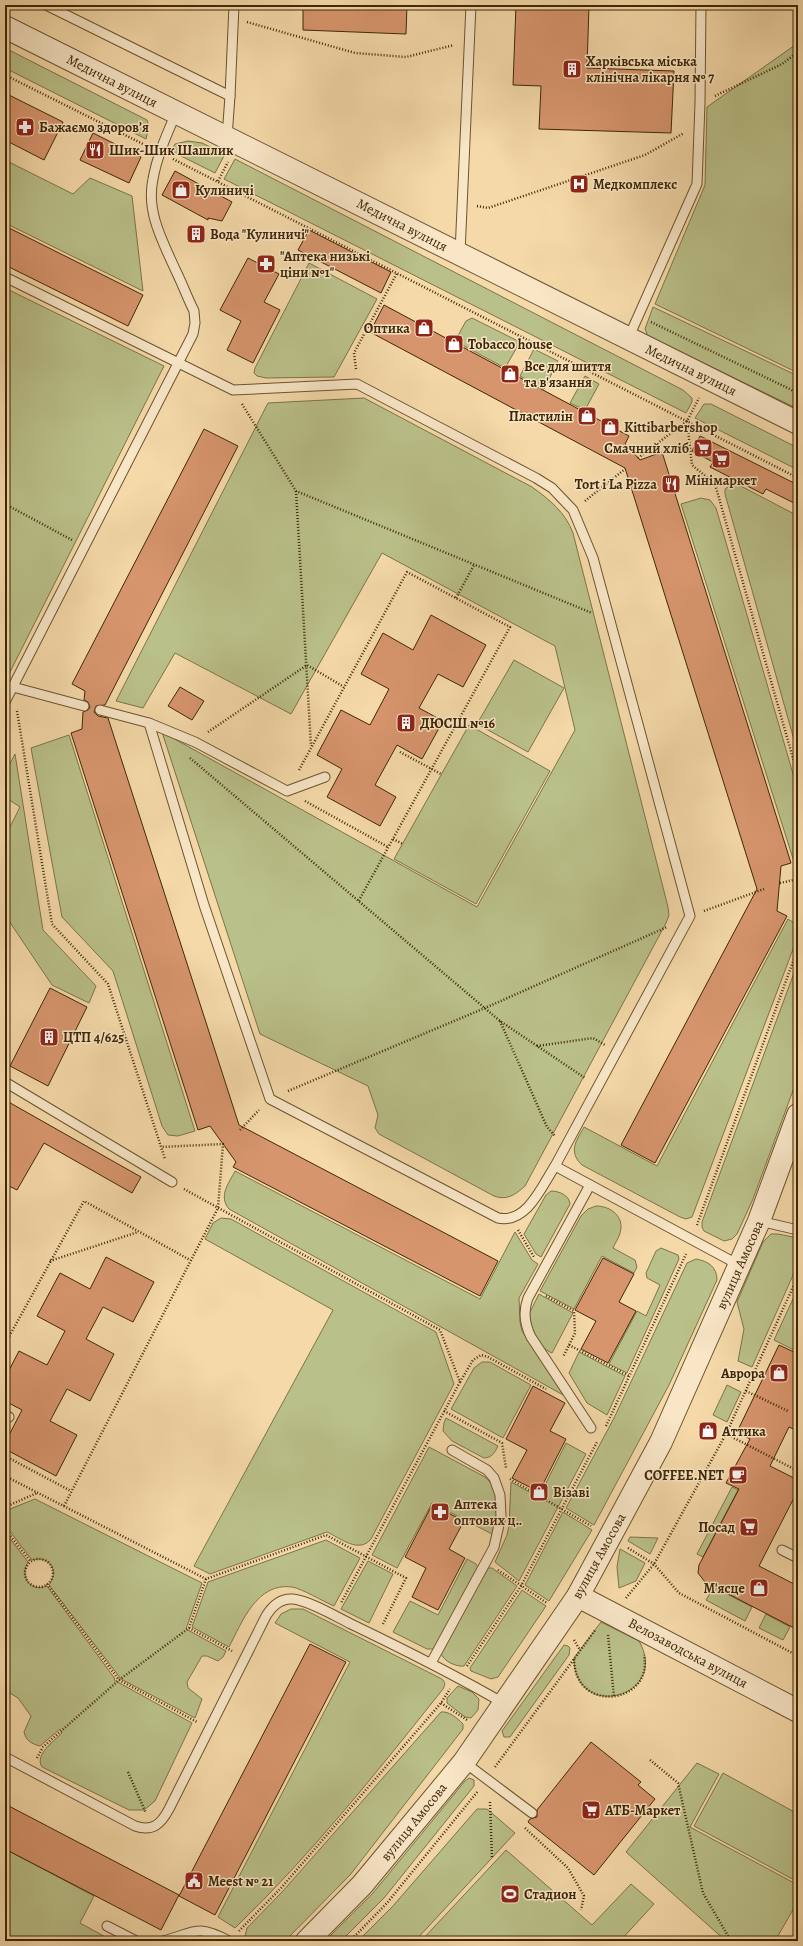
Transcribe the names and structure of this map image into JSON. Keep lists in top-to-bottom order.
{
  "streets": {
    "street": ["Медична вулиця", "вулиця Амосова", "Велозаводська вулиця"]
  },
  "crossings": [
    ["вулиця Амосова", "Велозаводська вулиця"]
  ],
  "places": {
    "building": [
      "Харківська міська клінічна лікарня № 7",
      "Вода \"Кулиничі\"",
      "ДЮСШ №16",
      "ЦТП 4/625"
    ],
    "pharmacy": ["Бажаємо здоровʼя", "\"Аптека низькі ціни №1\"", "Аптека оптових ц‥"],
    "restaurant": ["Шик-Шик Шашлик", "Tort i La Pizza"],
    "hospital": ["Медкомплекс"],
    "shop": [
      "Кулиничі",
      "Оптика",
      "Tobacco house",
      "Все для шиття та в'язання",
      "Пластилін",
      "Kittibarbershop",
      "Аврора",
      "Аттика",
      "Візаві",
      "М'ясце"
    ],
    "supermarket": [
      "Смачний хліб",
      "Мінімаркет",
      "Посад",
      "АТБ-Маркет"
    ],
    "cafe": ["COFFEE.NET"],
    "public building": ["Meest № 21"],
    "sports": ["Стадион"]
  }
}
